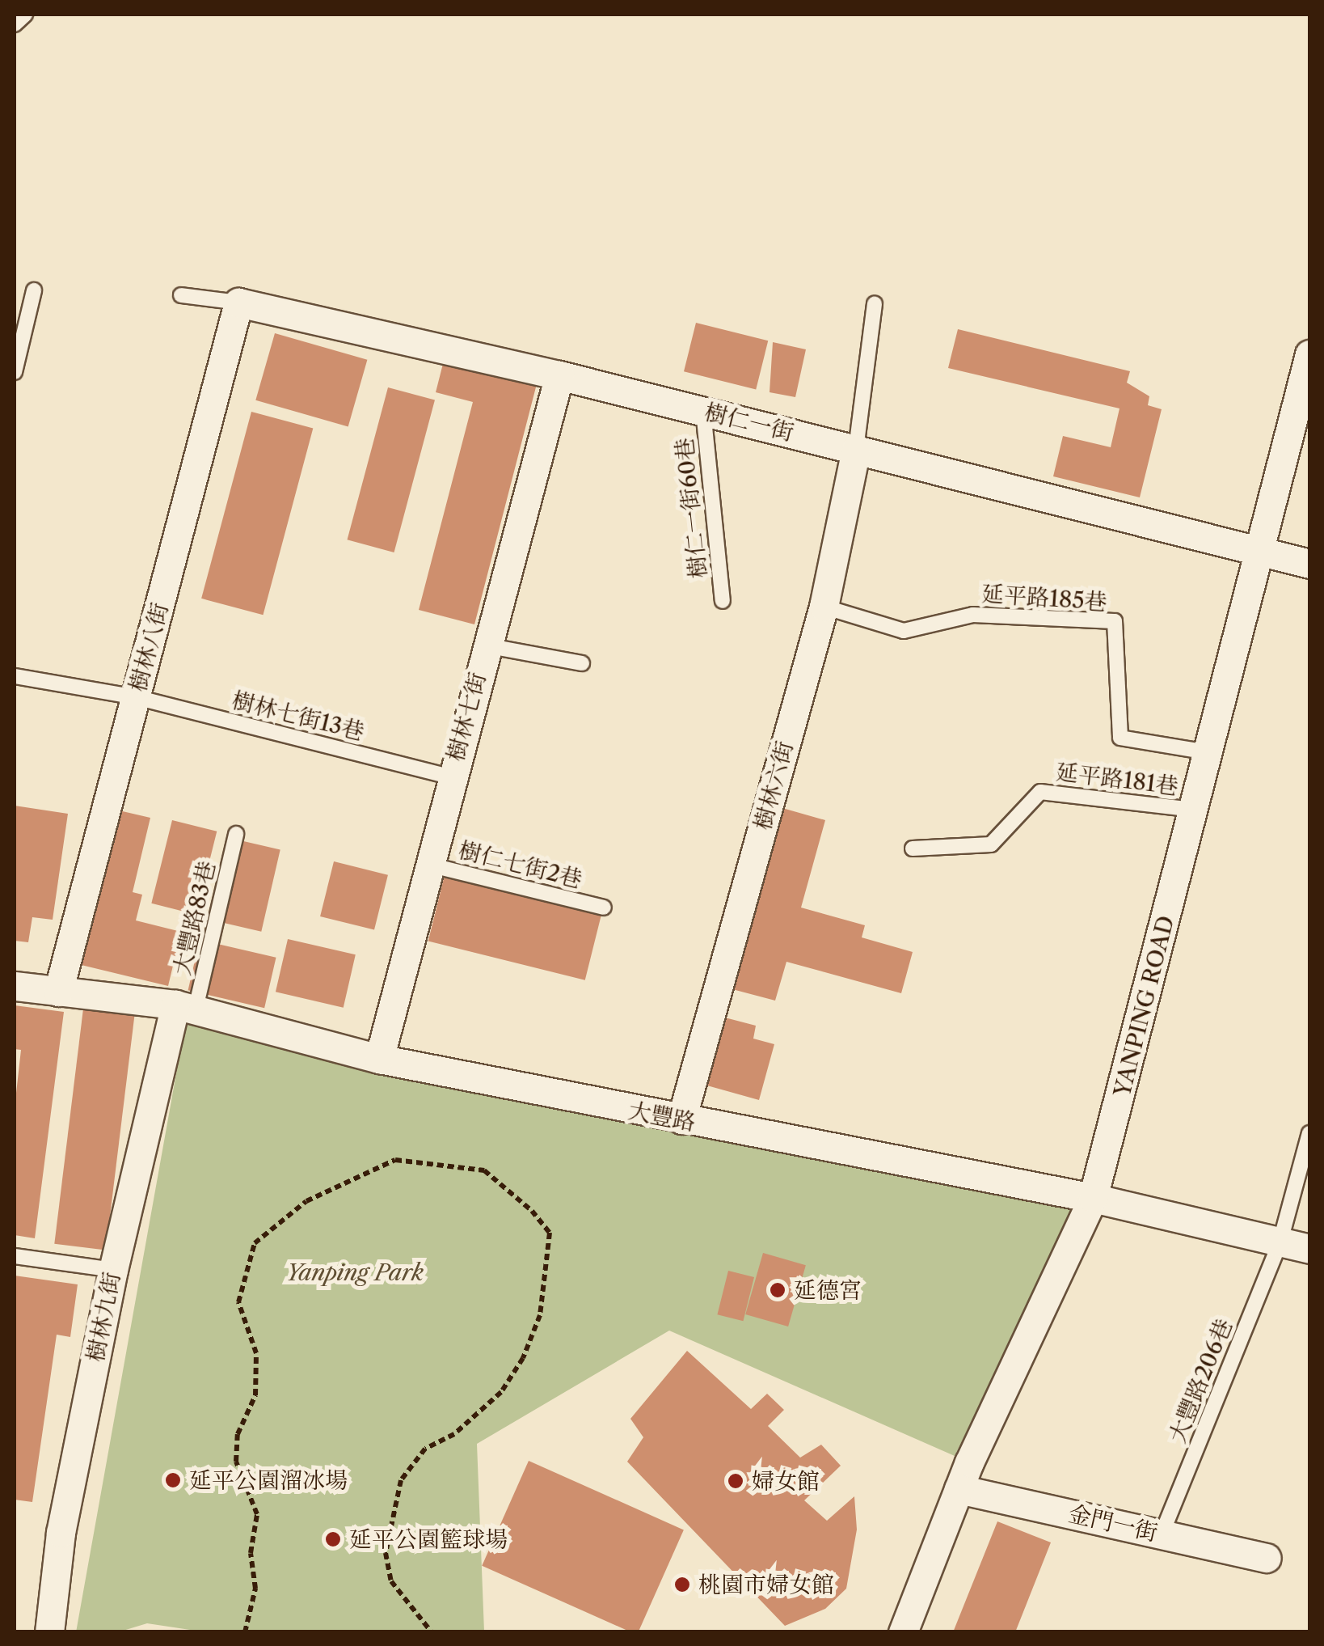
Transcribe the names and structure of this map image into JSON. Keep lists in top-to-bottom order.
{
  "streets": {
    "street": [
      "樹仁一街",
      "樹林八街",
      "樹林七街",
      "樹林六街",
      "YANPING ROAD",
      "大豐路",
      "樹林九街",
      "金門一街"
    ],
    "lane": [
      "樹仁一街60巷",
      "延平路185巷",
      "樹林七街13巷",
      "延平路181巷",
      "樹仁七街2巷",
      "大豐路83巷",
      "大豐路206巷"
    ]
  },
  "crossings": [
    ["樹仁一街", "樹仁一街60巷"],
    ["樹仁一街", "樹林八街"],
    ["樹仁一街", "樹林七街"],
    ["樹仁一街", "樹林六街"],
    ["樹仁一街", "YANPING ROAD"],
    ["延平路185巷", "樹林六街"],
    ["延平路185巷", "YANPING ROAD"],
    ["樹林八街", "樹林七街13巷"],
    ["樹林八街", "大豐路"],
    ["樹林七街13巷", "樹林七街"],
    ["樹林七街", "樹仁七街2巷"],
    ["樹林七街", "大豐路"],
    ["延平路181巷", "YANPING ROAD"],
    ["樹林六街", "大豐路"],
    ["大豐路83巷", "大豐路"],
    ["大豐路83巷", "樹林九街"],
    ["YANPING ROAD", "大豐路"],
    ["YANPING ROAD", "金門一街"],
    ["大豐路", "樹林九街"],
    ["大豐路", "大豐路206巷"],
    ["大豐路206巷", "金門一街"]
  ],
  "parks": ["Yanping Park"],
  "places": [
    "延德宮",
    "延平公園溜冰場",
    "婦女館",
    "延平公園籃球場",
    "桃園市婦女館"
  ]
}
